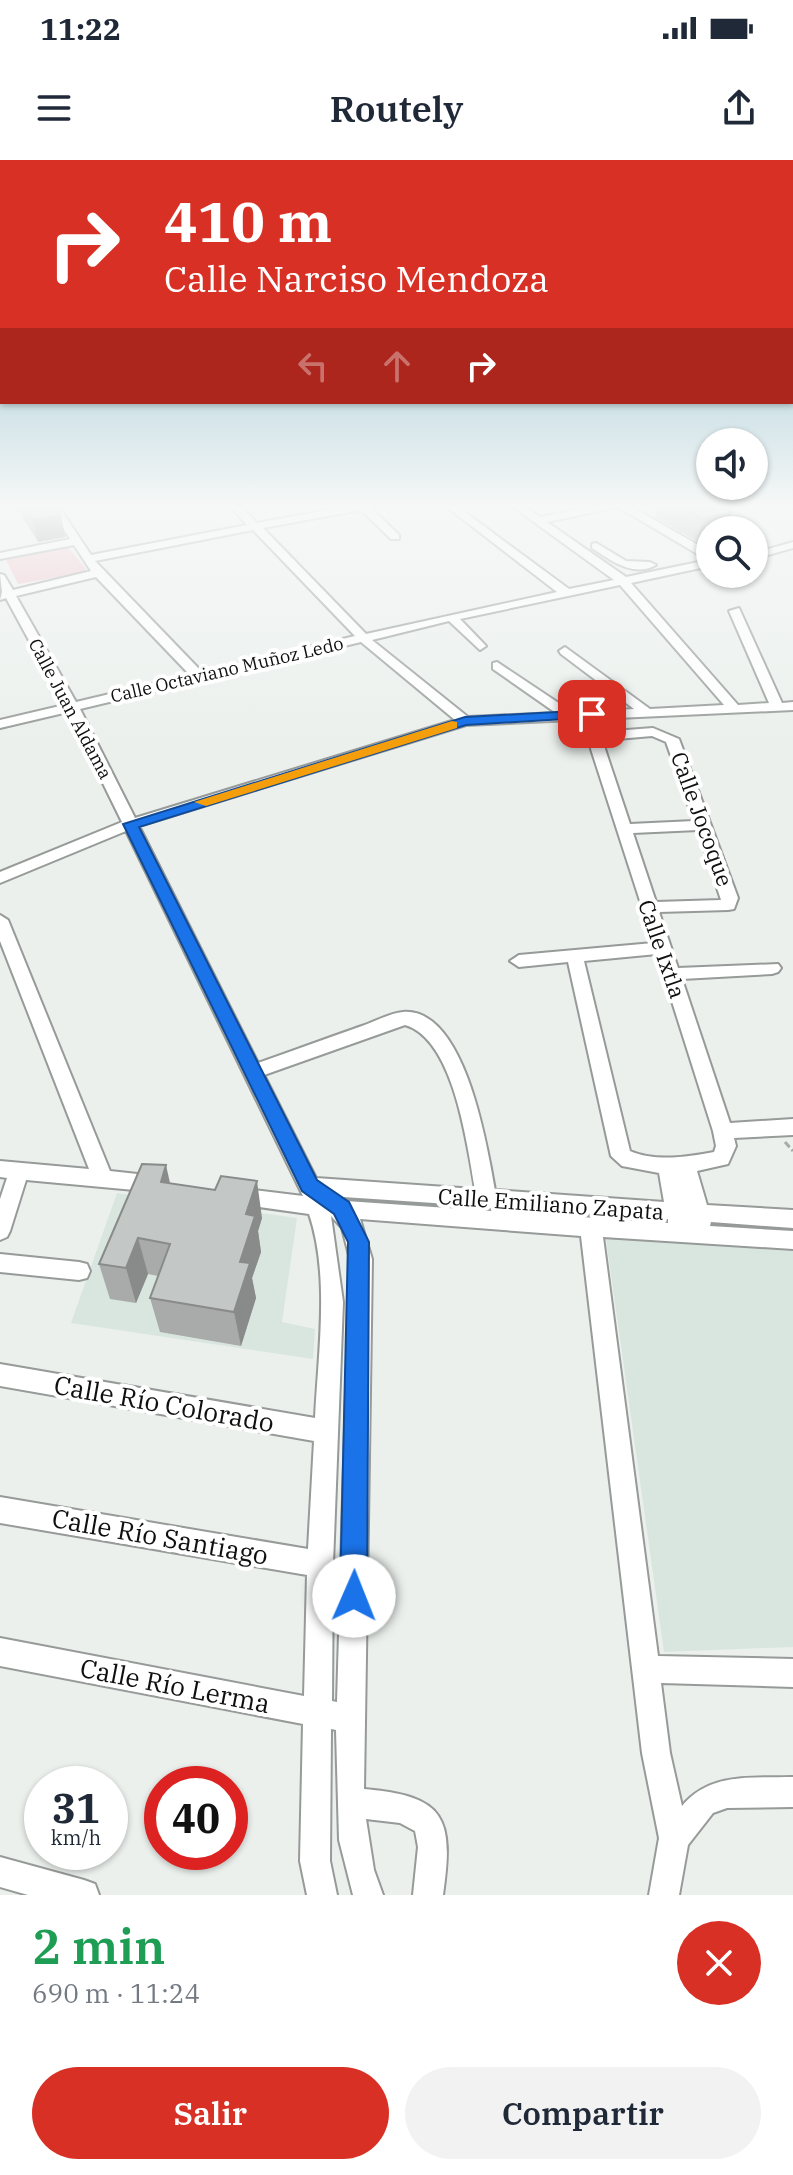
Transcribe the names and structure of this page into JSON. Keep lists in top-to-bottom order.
{
  "streets": {
    "street": [
      "Calle Octaviano Muñoz Ledo",
      "Calle Juan Aldama",
      "Calle Jocoque",
      "Calle Ixtla",
      "Calle Emiliano Zapata",
      "Calle Río Colorado",
      "Calle Río Santiago",
      "Calle Río Lerma"
    ]
  },
  "crossings": [
    ["Calle Octaviano Muñoz Ledo", "Calle Juan Aldama"],
    ["Calle Juan Aldama", "Calle Emiliano Zapata"],
    ["Calle Juan Aldama", "Calle Río Colorado"],
    ["Calle Juan Aldama", "Calle Río Santiago"],
    ["Calle Juan Aldama", "Calle Río Lerma"],
    ["Calle Jocoque", "Calle Ixtla"]
  ],
  "page": {
    "status": "11:22",
    "header": "Routely",
    "turn": ["410 m", "Calle Narciso Mendoza"],
    "speed": "31 km/h",
    "limit": "40",
    "heading": ["2 min", "690 m · 11:24"],
    "buttons": ["Salir", "Compartir"]
  }
}
